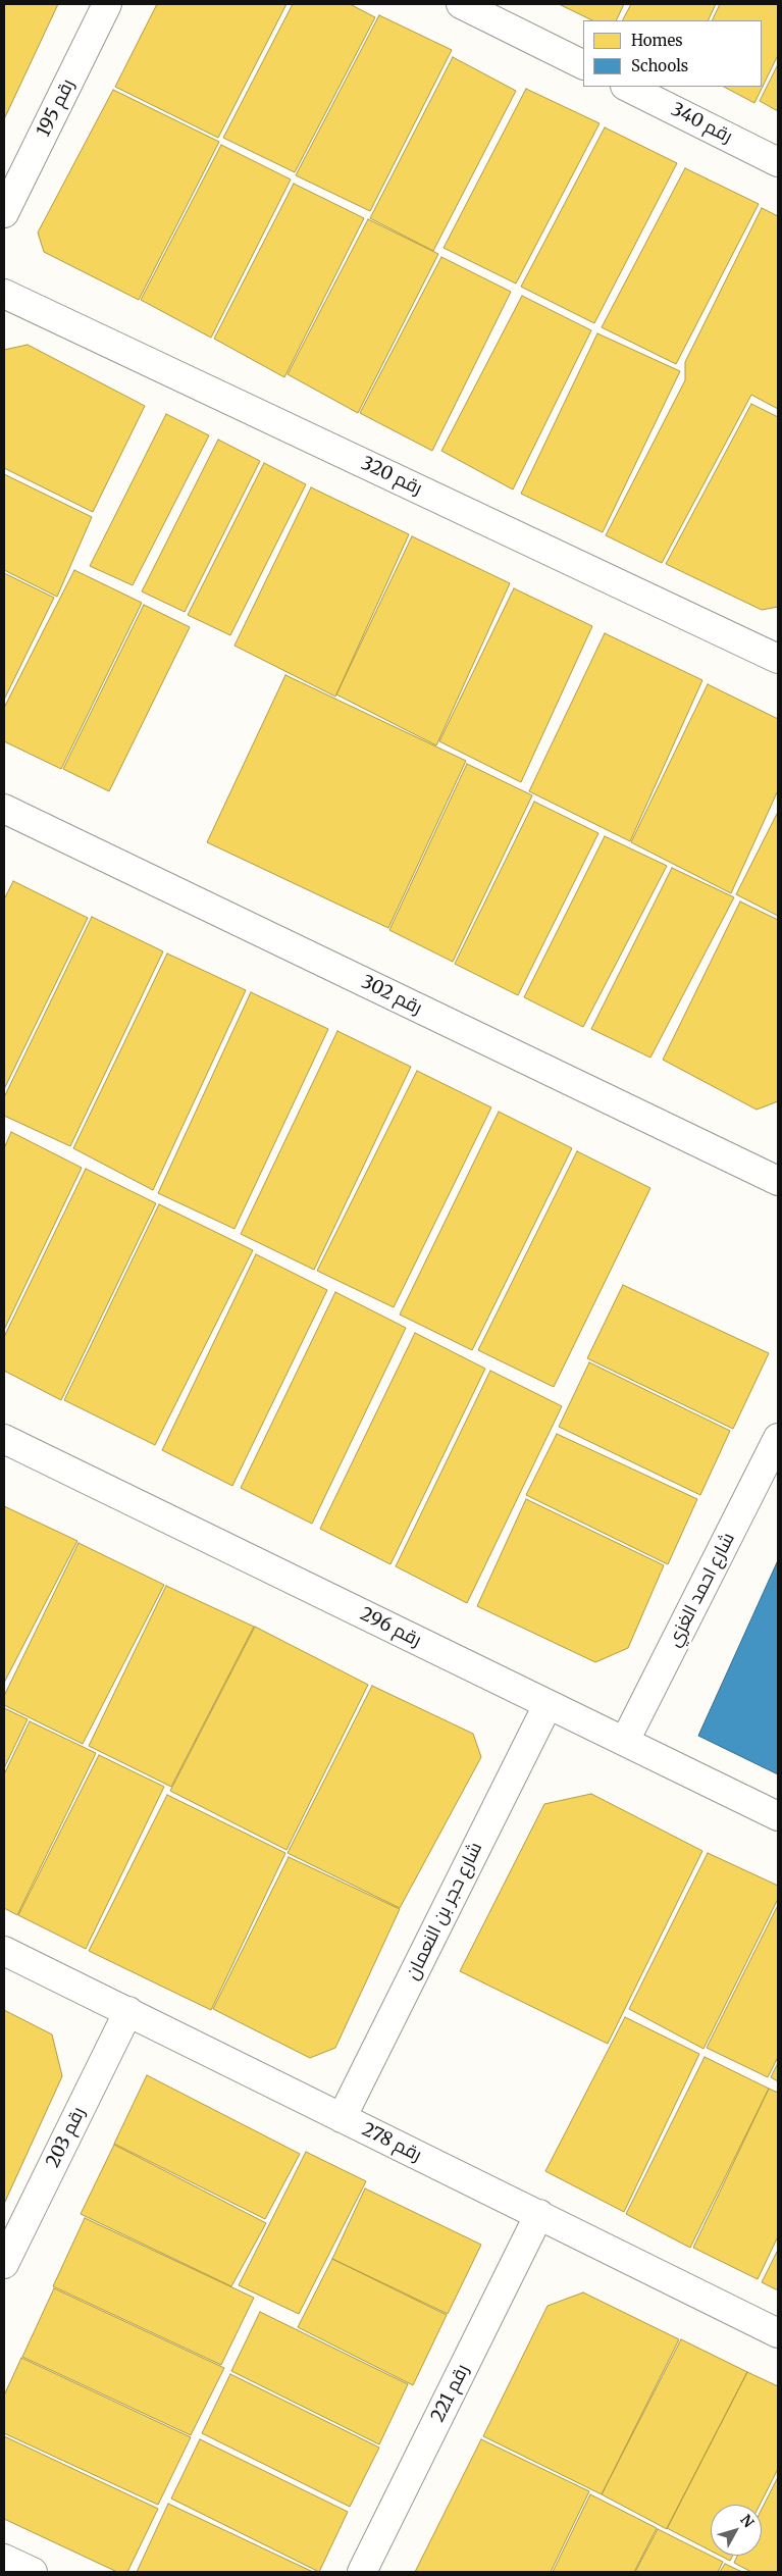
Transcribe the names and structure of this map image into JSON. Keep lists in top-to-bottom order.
{
  "streets": {
    "street": [
      "رقم 195",
      "رقم 340",
      "رقم 320",
      "رقم 302",
      "شارع احمد الغزي",
      "رقم 296",
      "شارع حجر بن النعمان",
      "رقم 203",
      "رقم 278",
      "رقم 221"
    ]
  },
  "crossings": [
    ["شارع احمد الغزي", "رقم 296"],
    ["رقم 296", "شارع حجر بن النعمان"],
    ["شارع حجر بن النعمان", "رقم 278"],
    ["رقم 203", "رقم 278"],
    ["رقم 278", "رقم 221"]
  ],
  "legend": ["Homes", "Schools"],
  "north": "top right"
}
